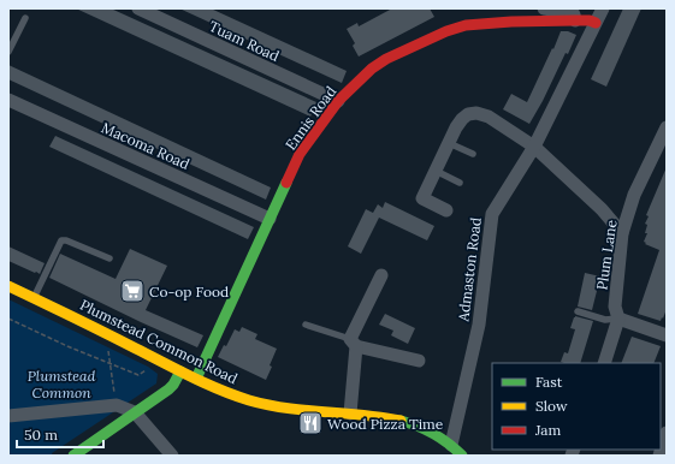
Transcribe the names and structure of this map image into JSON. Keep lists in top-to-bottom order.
{
  "streets": {
    "street": [
      "Tuam Road",
      "Ennis Road",
      "Macoma Road",
      "Plum Lane",
      "Admaston Road",
      "Plumstead Common Road"
    ]
  },
  "crossings": [
    ["Tuam Road", "Ennis Road"],
    ["Ennis Road", "Macoma Road"],
    ["Ennis Road", "Admaston Road"],
    ["Ennis Road", "Plumstead Common Road"],
    ["Admaston Road", "Plumstead Common Road"]
  ],
  "parks": ["Plumstead Common"],
  "places": {
    "supermarket": ["Co-op Food"],
    "restaurant": ["Wood Pizza Time"]
  },
  "legend": ["Fast", "Slow", "Jam"],
  "scale_bar": "50 m"
}
